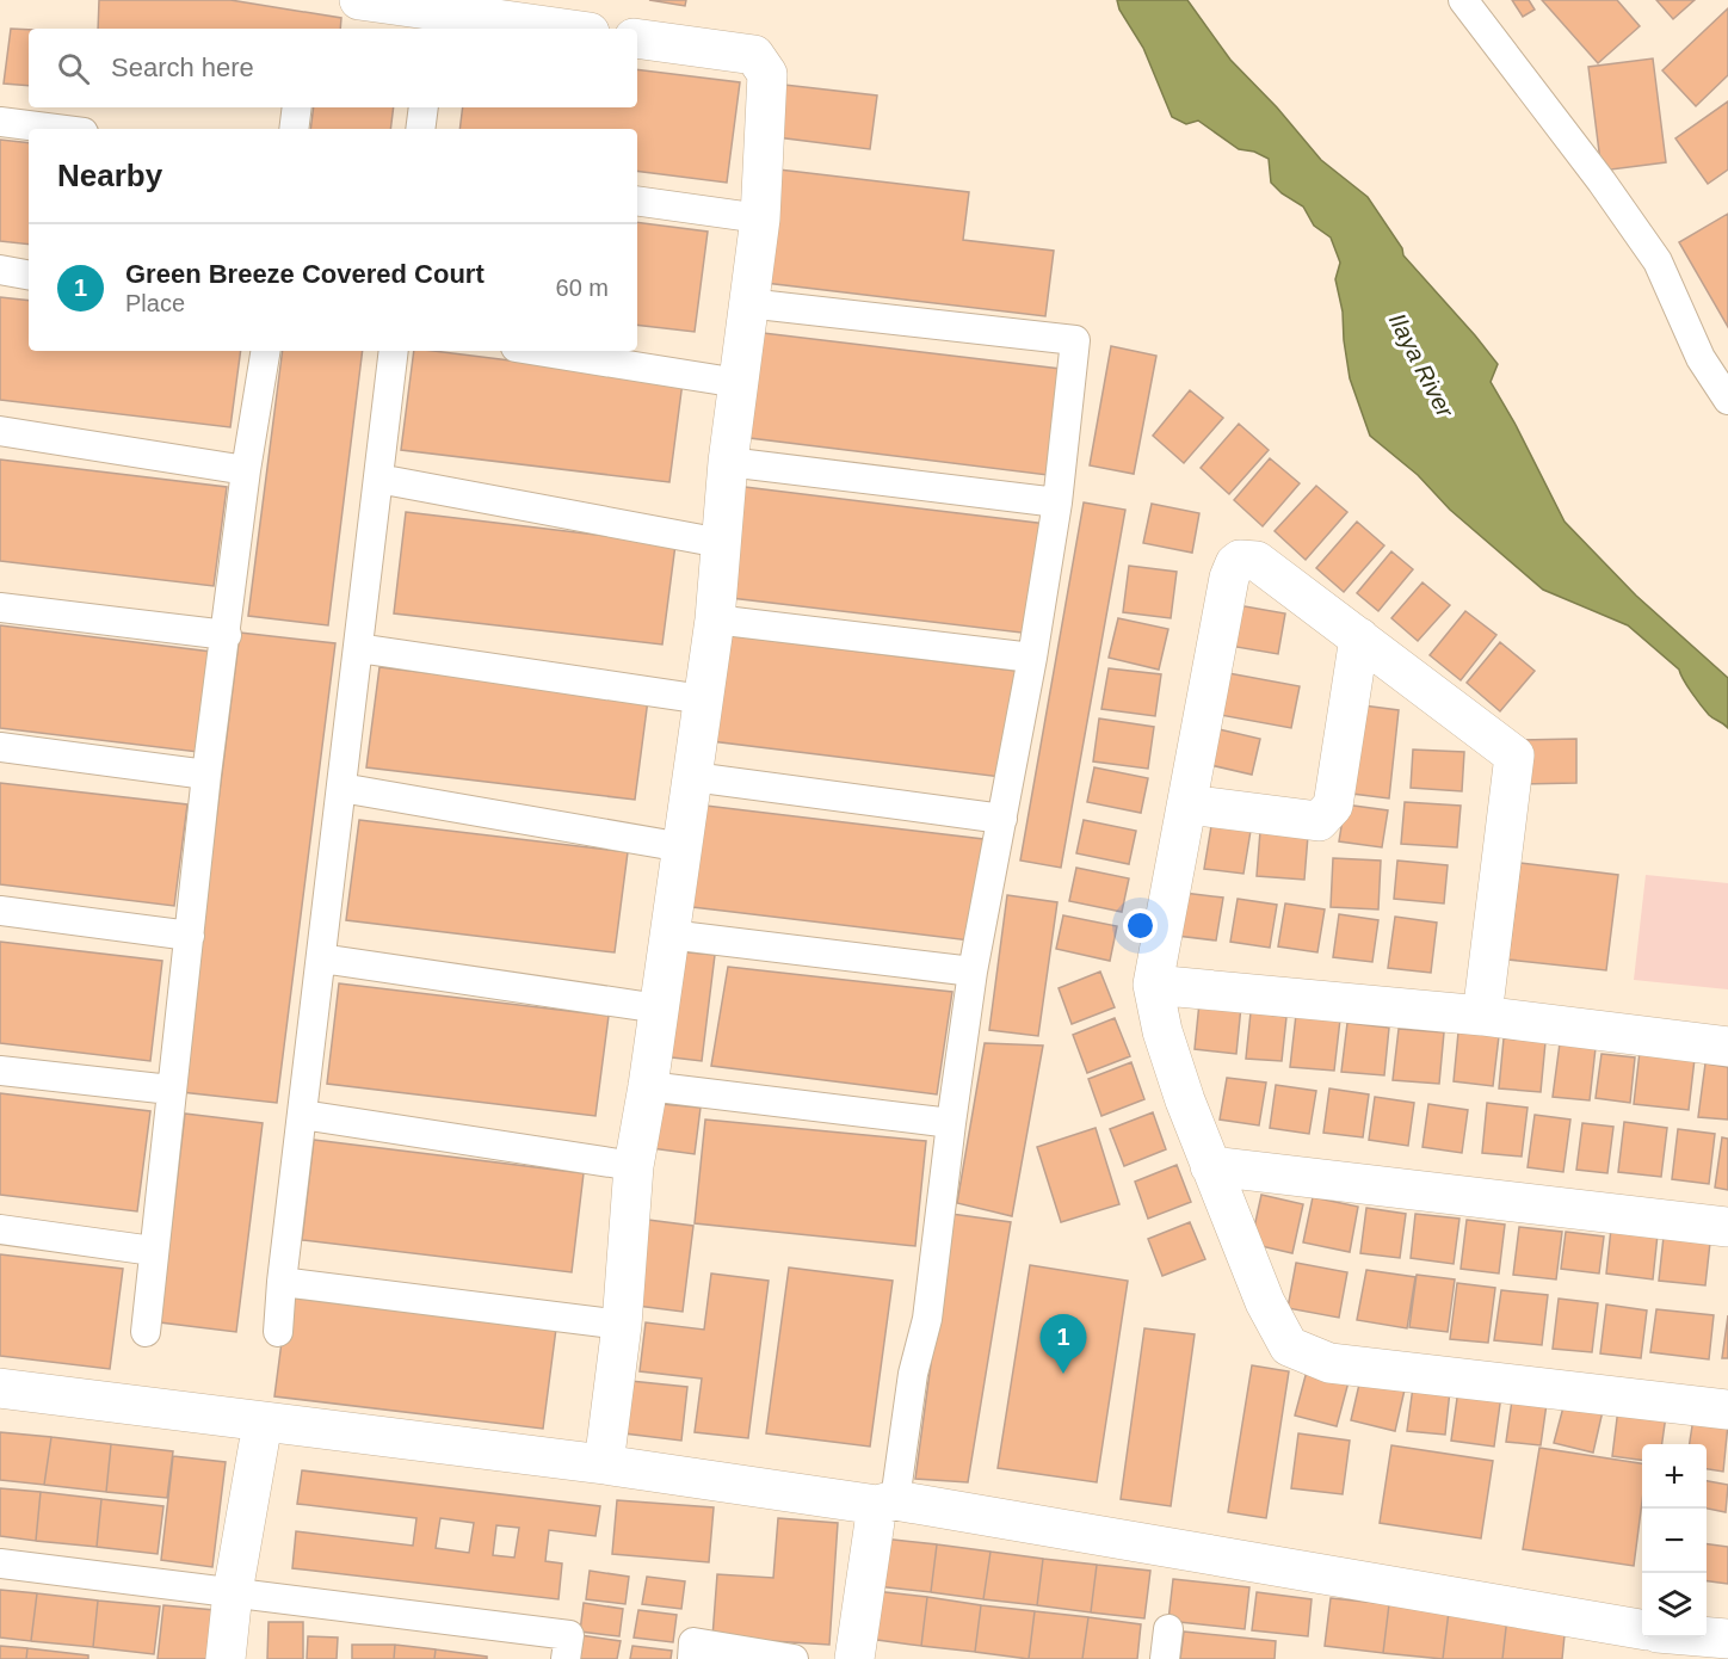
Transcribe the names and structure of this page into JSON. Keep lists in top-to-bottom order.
{
  "water": ["Ilaya River"],
  "page": {
    "search": "Search here",
    "heading": "Nearby",
    "list": [
      {
        "mark": "1",
        "name": "Green Breeze Covered Court",
        "note": "Place",
        "value": "60 m"
      }
    ],
    "pins": "1",
    "map_buttons": ["+", "−"]
  }
}
